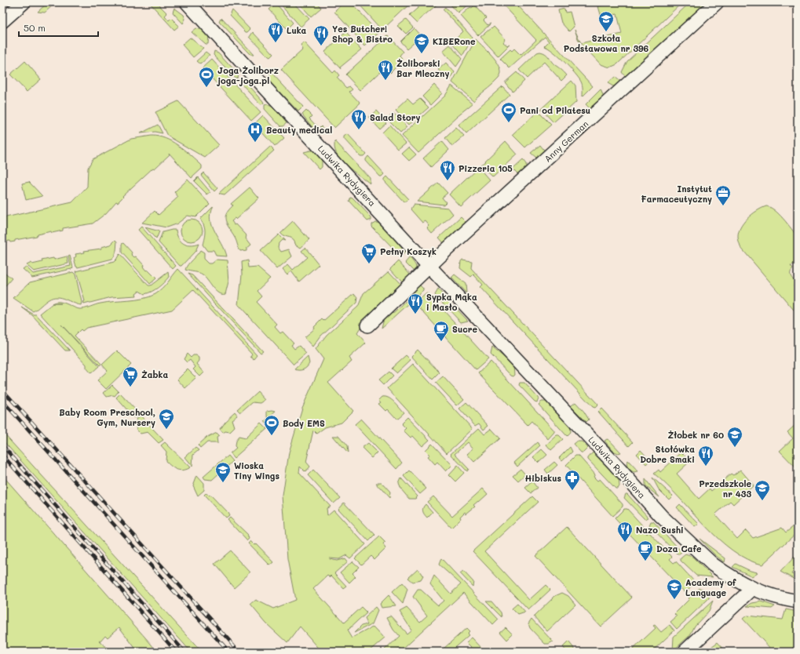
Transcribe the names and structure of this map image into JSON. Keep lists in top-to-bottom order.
{
  "streets": {
    "street": ["Anny German", "Ludwika Rydygiera"]
  },
  "crossings": [
    ["Anny German", "Ludwika Rydygiera"]
  ],
  "places": {
    "school or university": [
      "Szkoła Podstawowa nr 396",
      "KIBERone",
      "Baby Room Preschool, Gym, Nursery",
      "Żłobek nr 60",
      "Wioska Tiny Wings",
      "Przedszkole nr 433",
      "Academy of Language"
    ],
    "restaurant": [
      "Luka",
      "Yes Butcher! Shop & Bistro",
      "Żoliborski Bar Mleczny",
      "Salad Story",
      "Pizzeria 105",
      "Sypka Mąka i Masło",
      "Stołówka Dobre Smaki",
      "Nazo Sushi"
    ],
    "sports": ["Joga Żoliborz joga-joga.pl", "Pani od Pilatesu", "Body EMS"],
    "hospital": ["Beauty medical"],
    "office": ["Instytut Farmaceutyczny"],
    "supermarket": ["Pełny Koszyk", "Żabka"],
    "cafe": ["Sucre", "Doza Cafe"],
    "pharmacy": ["Hibiskus"]
  },
  "scale_bar": "50 m"
}
